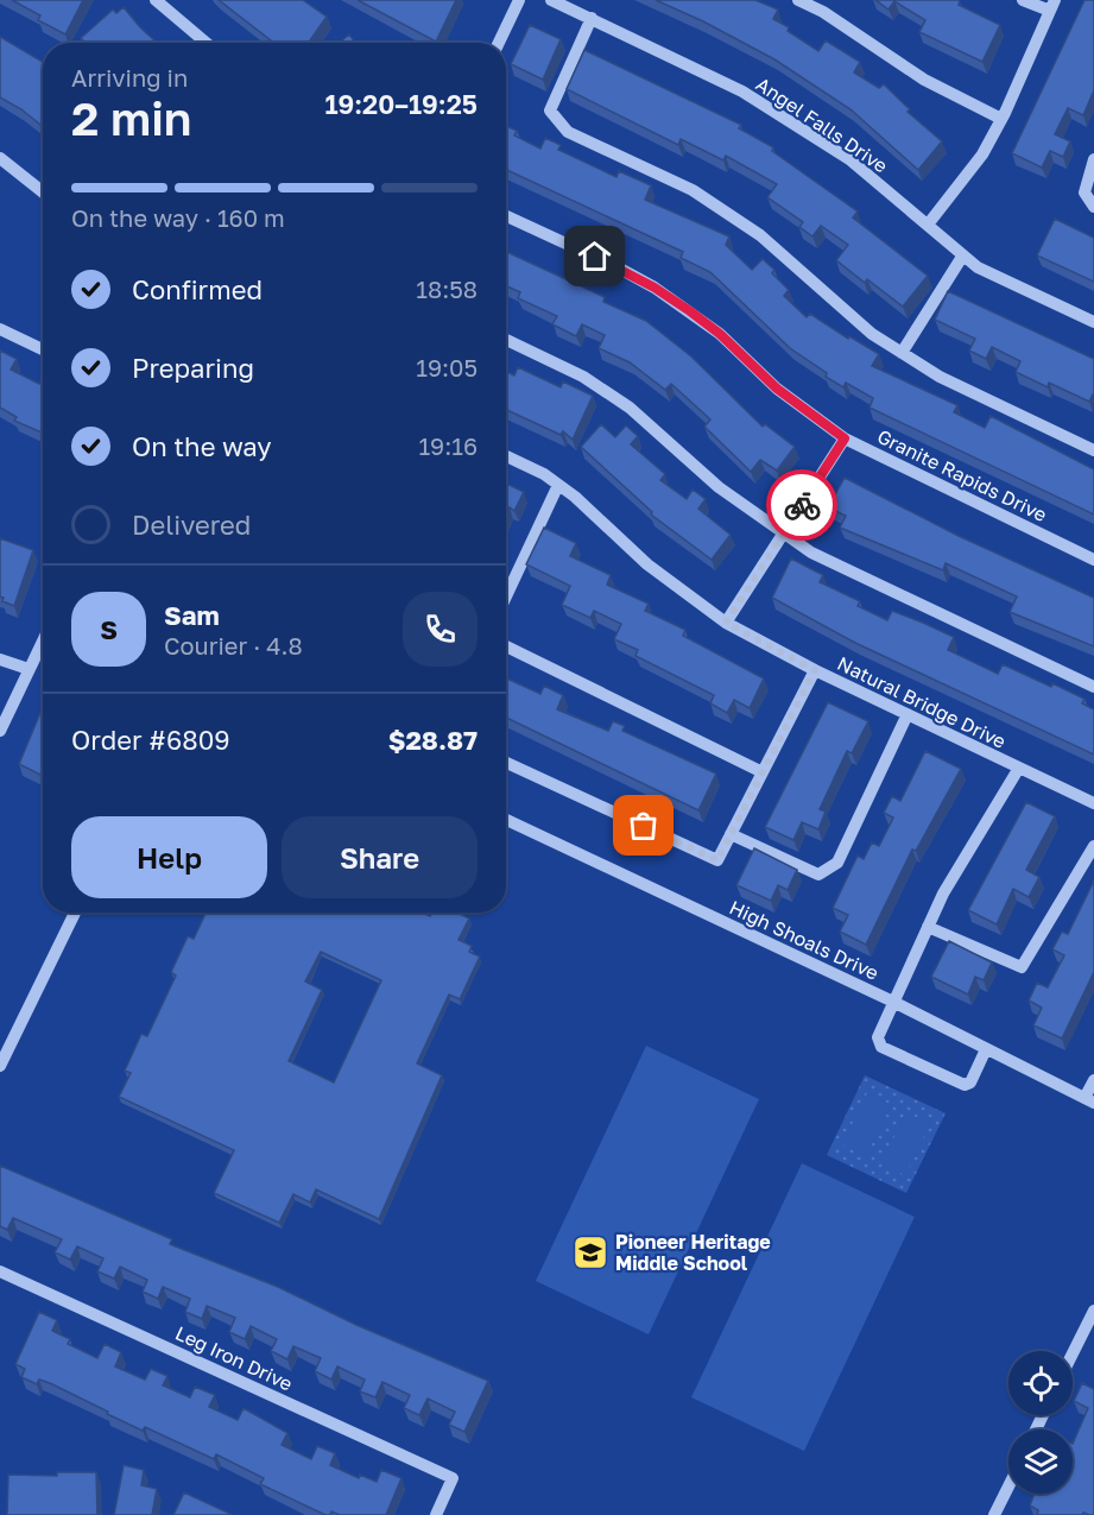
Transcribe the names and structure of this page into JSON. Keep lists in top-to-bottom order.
{
  "streets": {
    "street": [
      "Angel Falls Drive",
      "Granite Rapids Drive",
      "Natural Bridge Drive",
      "High Shoals Drive",
      "Leg Iron Drive"
    ]
  },
  "places": {
    "school or university": ["Pioneer Heritage Middle School"]
  },
  "page": {
    "heading": ["2 min", "Arriving in", "19:20–19:25"],
    "panel": [
      "Sam",
      "Courier · 4.8",
      "Order #6809",
      "$28.87"
    ],
    "bar": "On the way · 160 m",
    "list": [
      ["Confirmed", "18:58"],
      ["Preparing", "19:05"],
      ["On the way", "19:16"],
      "Delivered"
    ],
    "round": "S",
    "buttons": ["Help", "Share"]
  }
}
